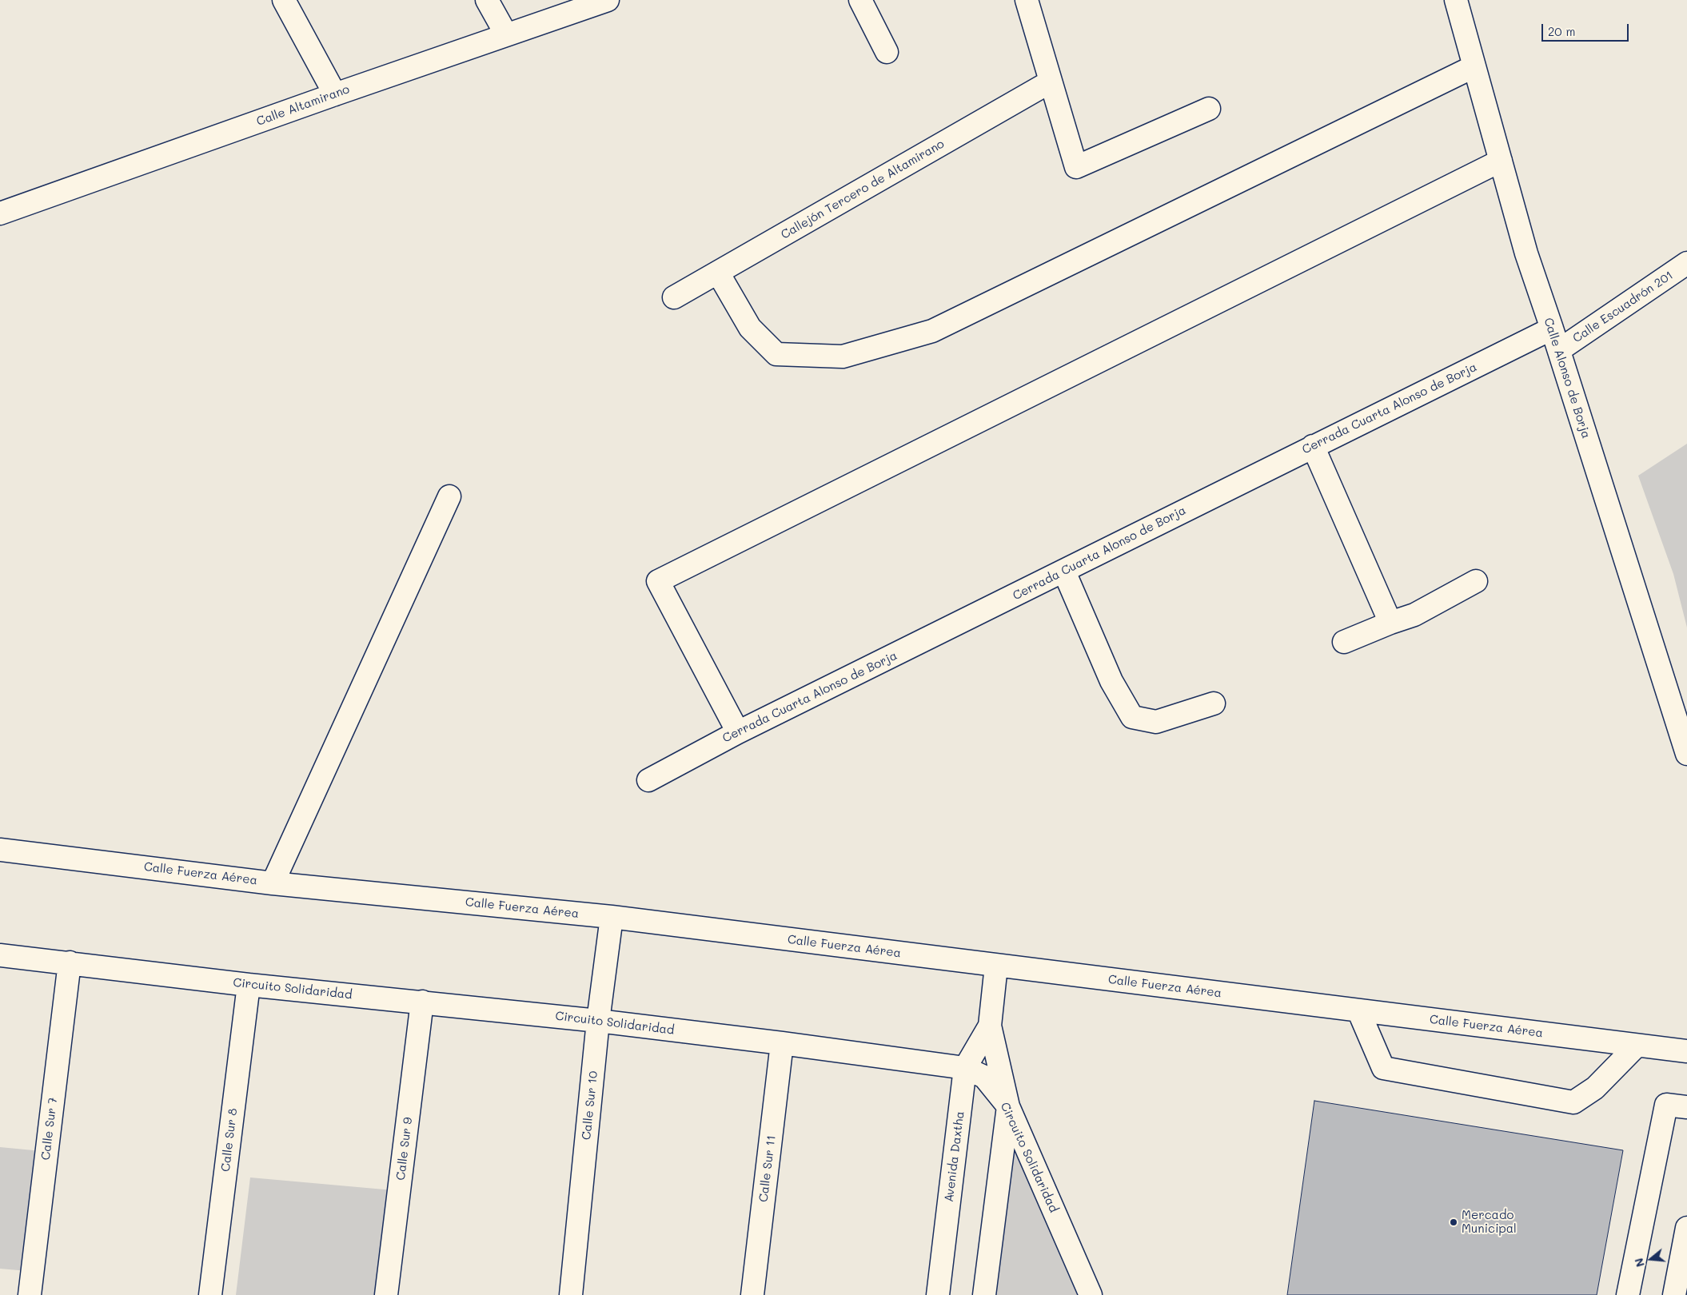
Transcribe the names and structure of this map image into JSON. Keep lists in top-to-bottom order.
{
  "streets": {
    "street": [
      "Calle Altamirano",
      "Callejón Tercero de Altamirano",
      "Calle Escuadrón 201",
      "Calle Alonso de Borja",
      "Cerrada Cuarta Alonso de Borja",
      "Calle Fuerza Aérea",
      "Circuito Solidaridad",
      "Calle Sur 10",
      "Calle Sur 7",
      "Calle Sur 8",
      "Calle Sur 9",
      "Avenida Daxtha",
      "Calle Sur 11"
    ]
  },
  "crossings": [
    ["Calle Escuadrón 201", "Calle Alonso de Borja"],
    ["Calle Alonso de Borja", "Cerrada Cuarta Alonso de Borja"],
    ["Calle Fuerza Aérea", "Calle Sur 10"],
    ["Calle Fuerza Aérea", "Avenida Daxtha"],
    ["Circuito Solidaridad", "Calle Sur 10"],
    ["Circuito Solidaridad", "Calle Sur 7"],
    ["Circuito Solidaridad", "Calle Sur 8"],
    ["Circuito Solidaridad", "Calle Sur 9"],
    ["Circuito Solidaridad", "Avenida Daxtha"],
    ["Circuito Solidaridad", "Calle Sur 11"]
  ],
  "places": ["Mercado Municipal"],
  "scale_bar": "20 m",
  "north": "left"
}
